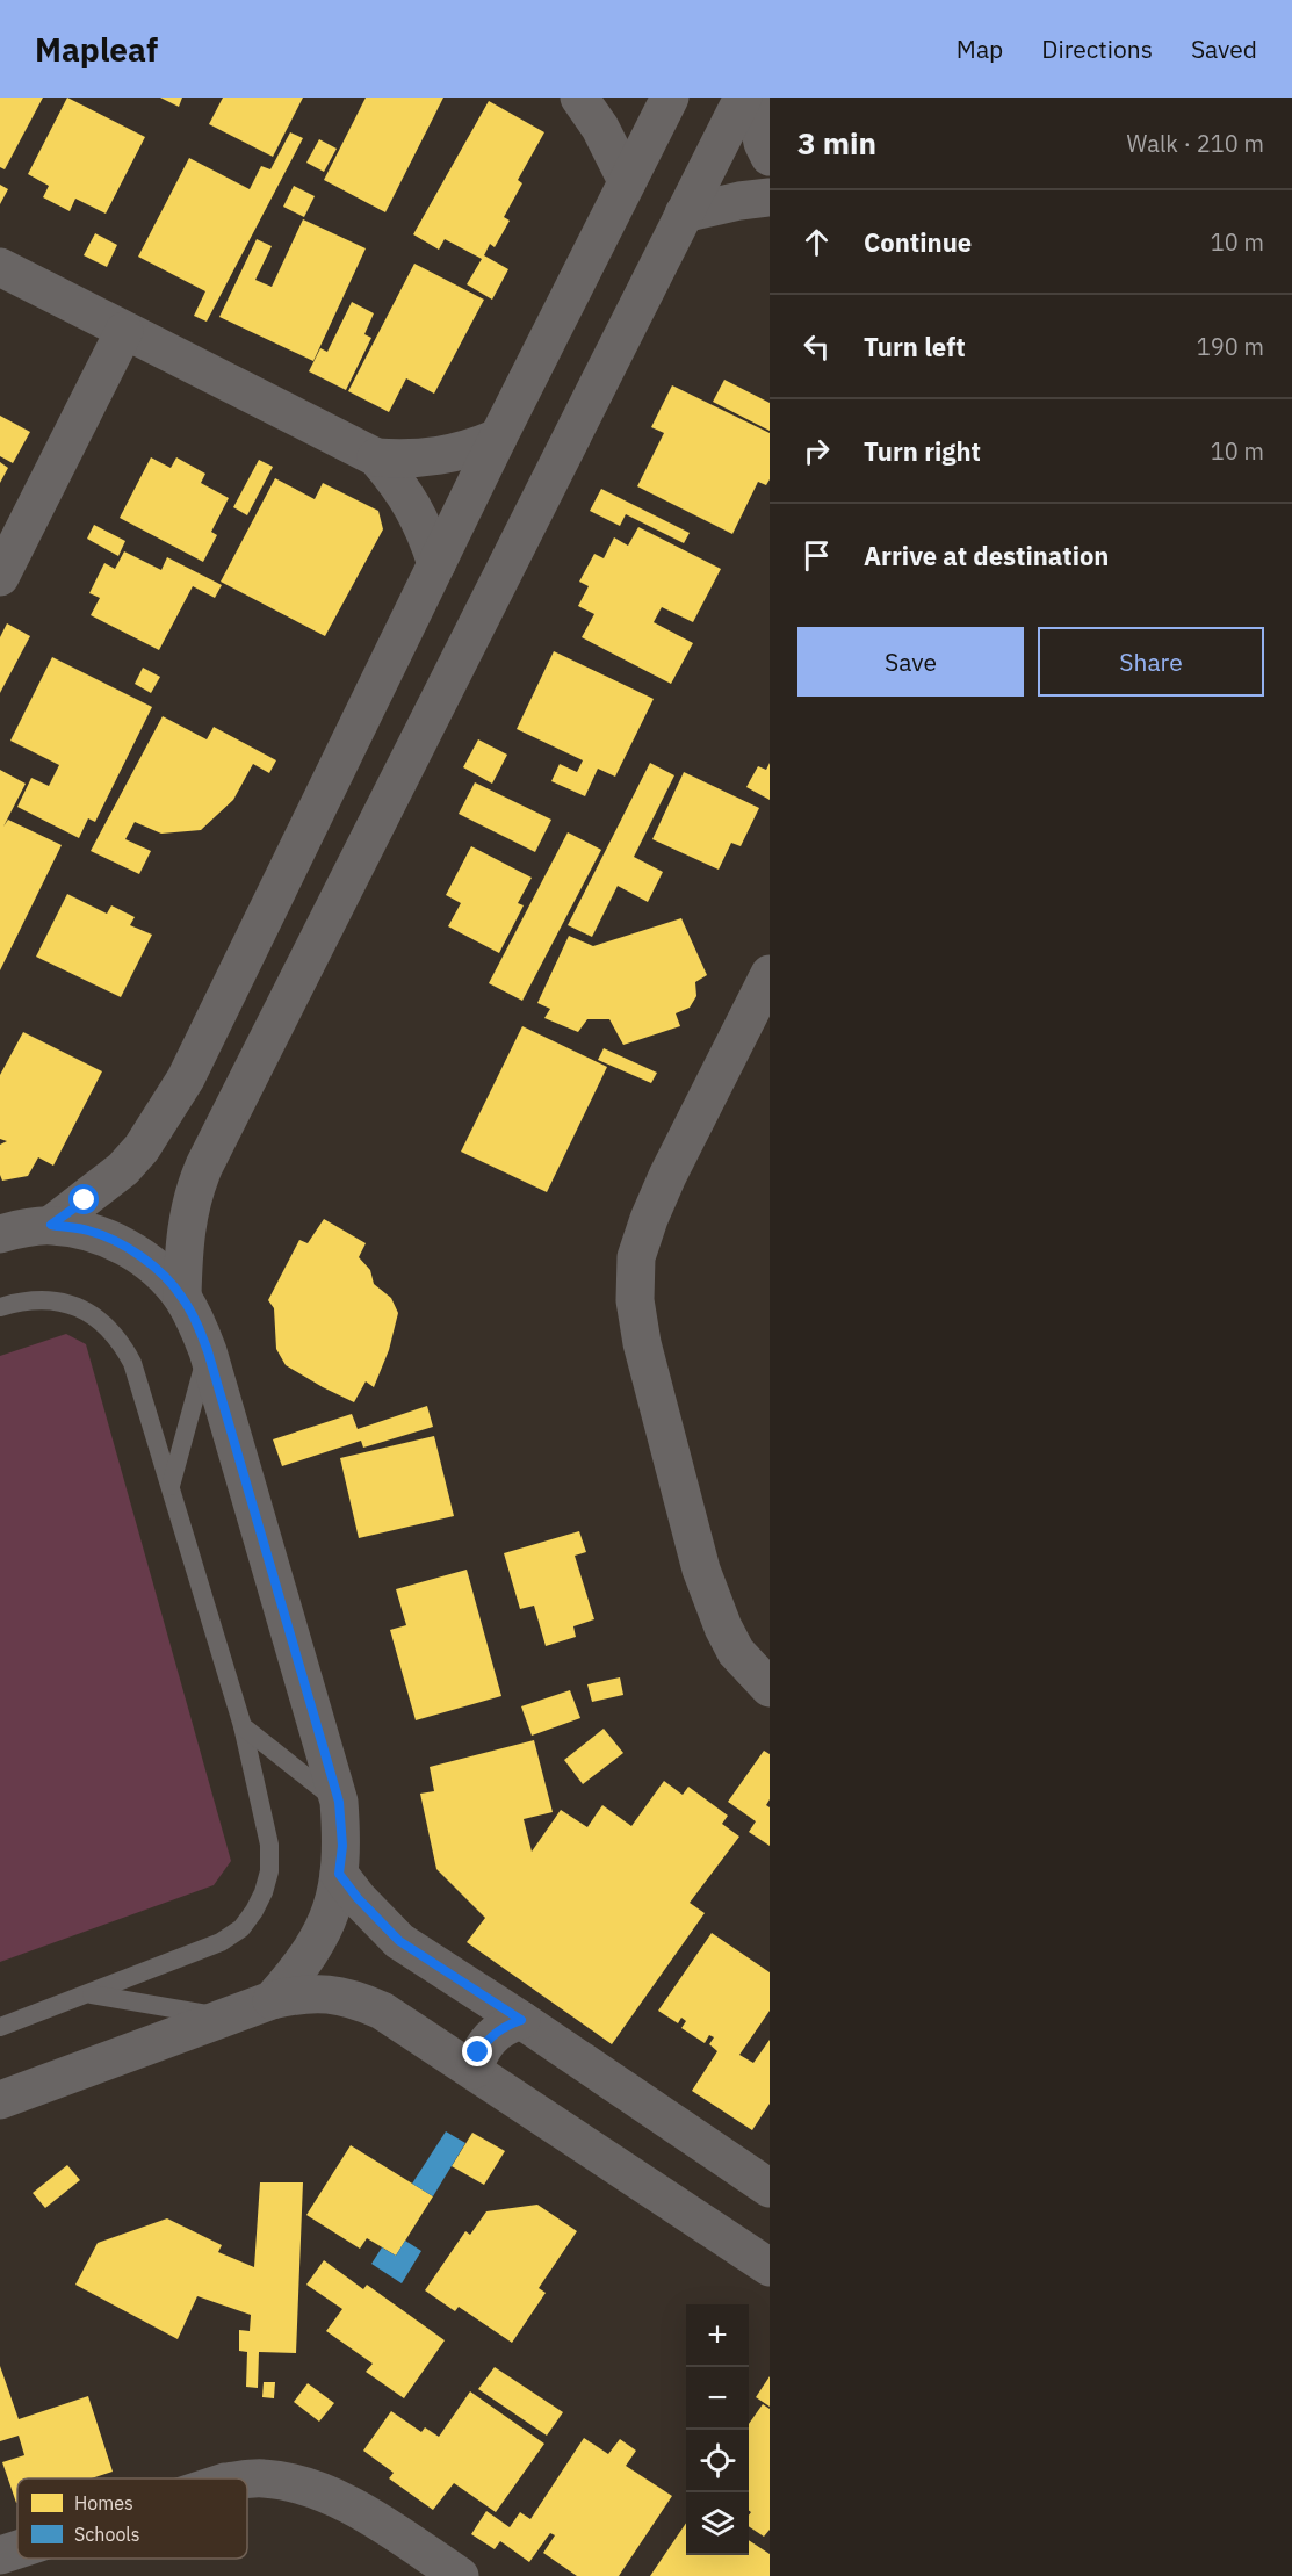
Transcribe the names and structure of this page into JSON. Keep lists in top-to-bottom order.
{
  "legend": ["Homes", "Schools"],
  "page": {
    "header": "Mapleaf",
    "nav": ["Map", "Directions", "Saved"],
    "heading": ["3 min", "Walk · 210 m"],
    "list": [
      ["Continue", "10 m"],
      ["Turn left", "190 m"],
      ["Turn right", "10 m"],
      "Arrive at destination"
    ],
    "buttons": ["Save", "Share"],
    "map_buttons": ["+", "−"]
  }
}
